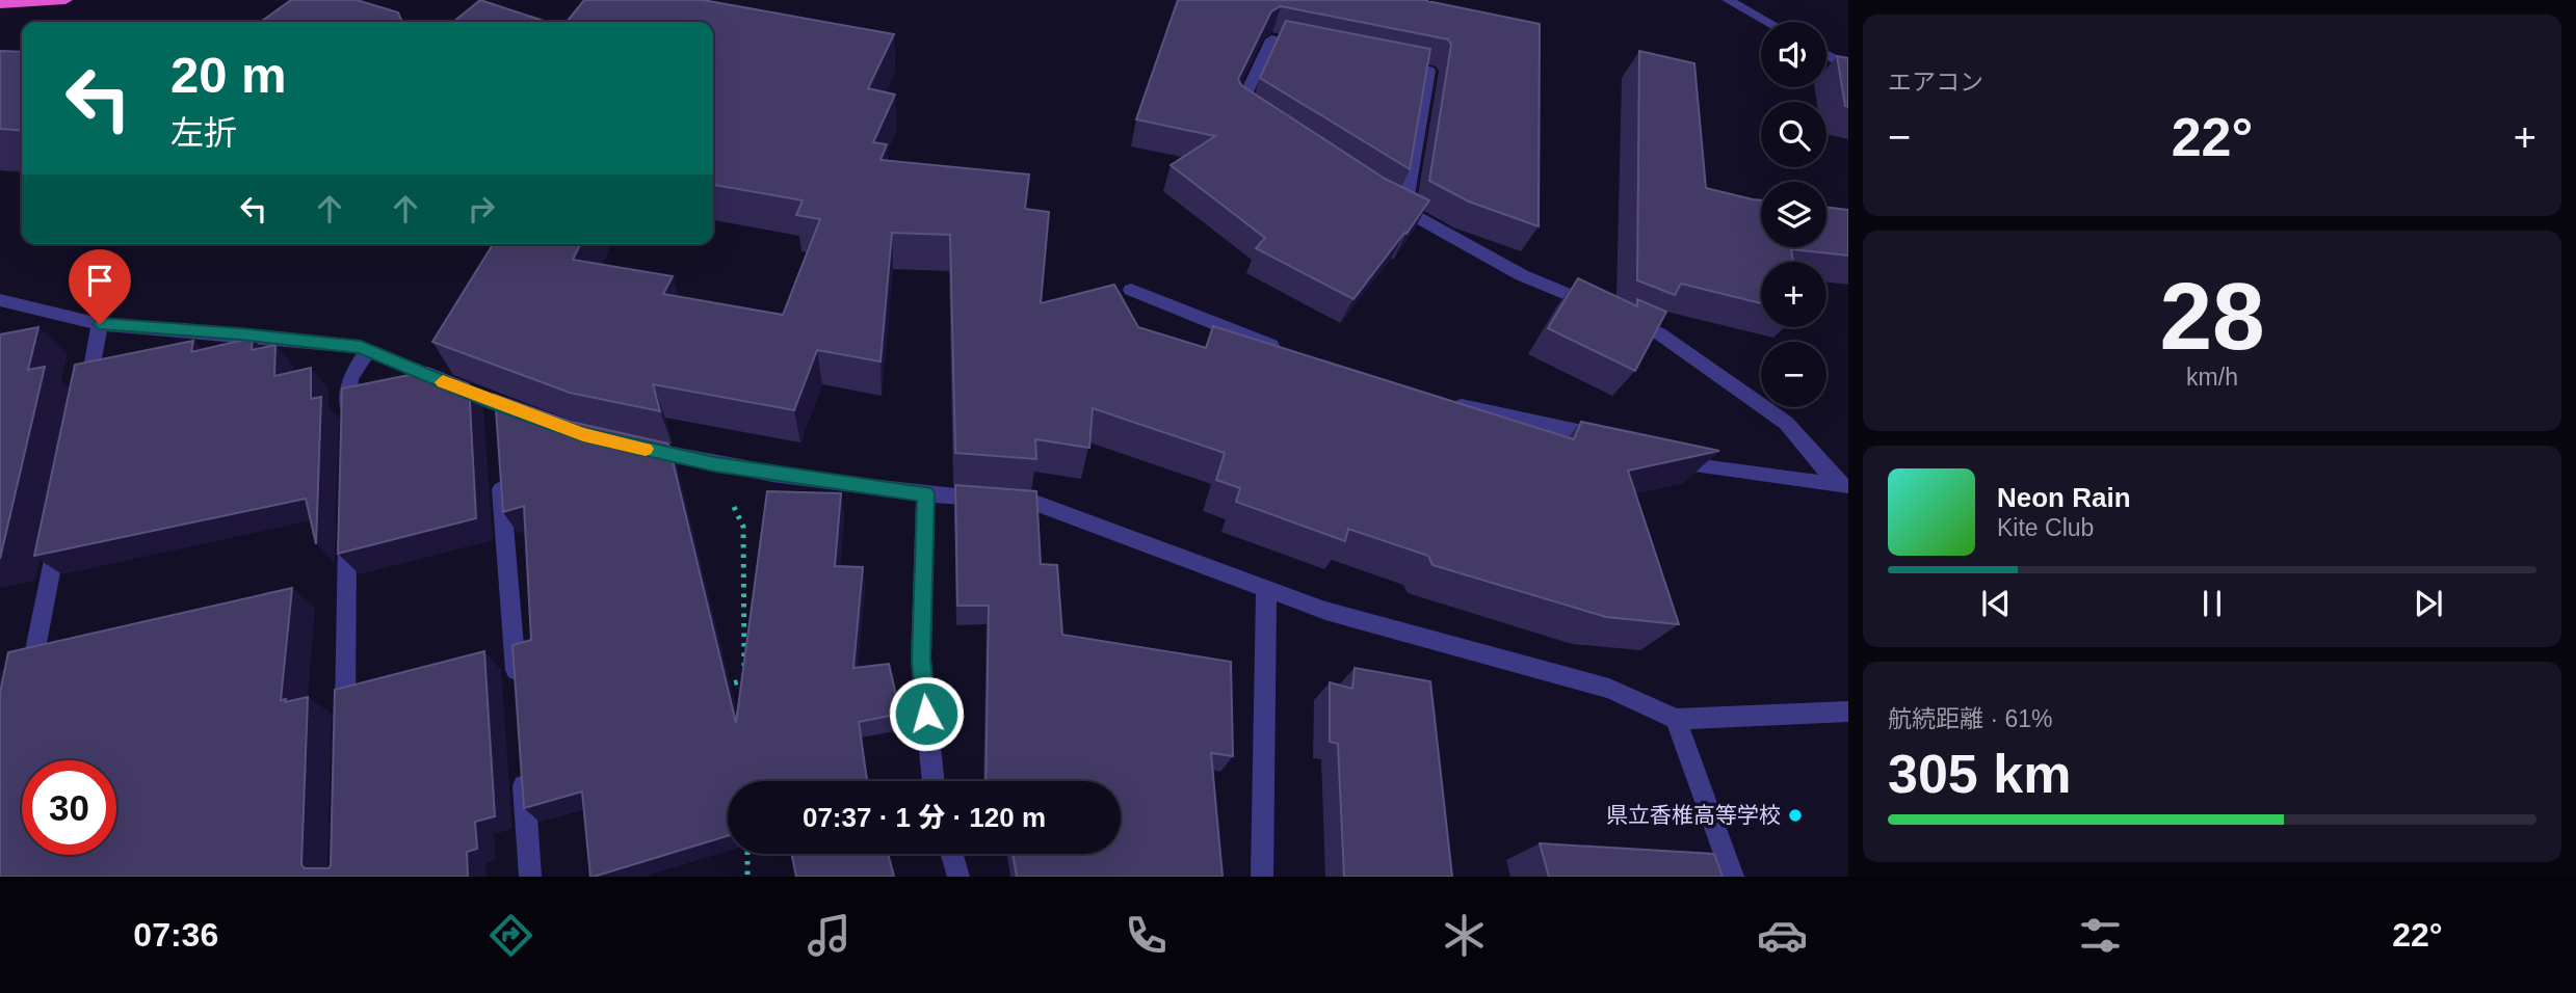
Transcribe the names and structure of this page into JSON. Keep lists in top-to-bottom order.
{
  "places": ["県立香椎高等学校"],
  "page": {
    "tile": [
      "エアコン",
      ["28", "km/h"],
      ["航続距離 · 61%", "305 km"]
    ],
    "map_buttons": ["+", "−"],
    "turn": ["20 m", "左折"],
    "heat": ["−", "22°", "+"],
    "song": ["Neon Rain", "Kite Club"],
    "limit": "30",
    "trip": "07:37 · 1 分 · 120 m",
    "tabs": ["07:36", "22°"]
  }
}
